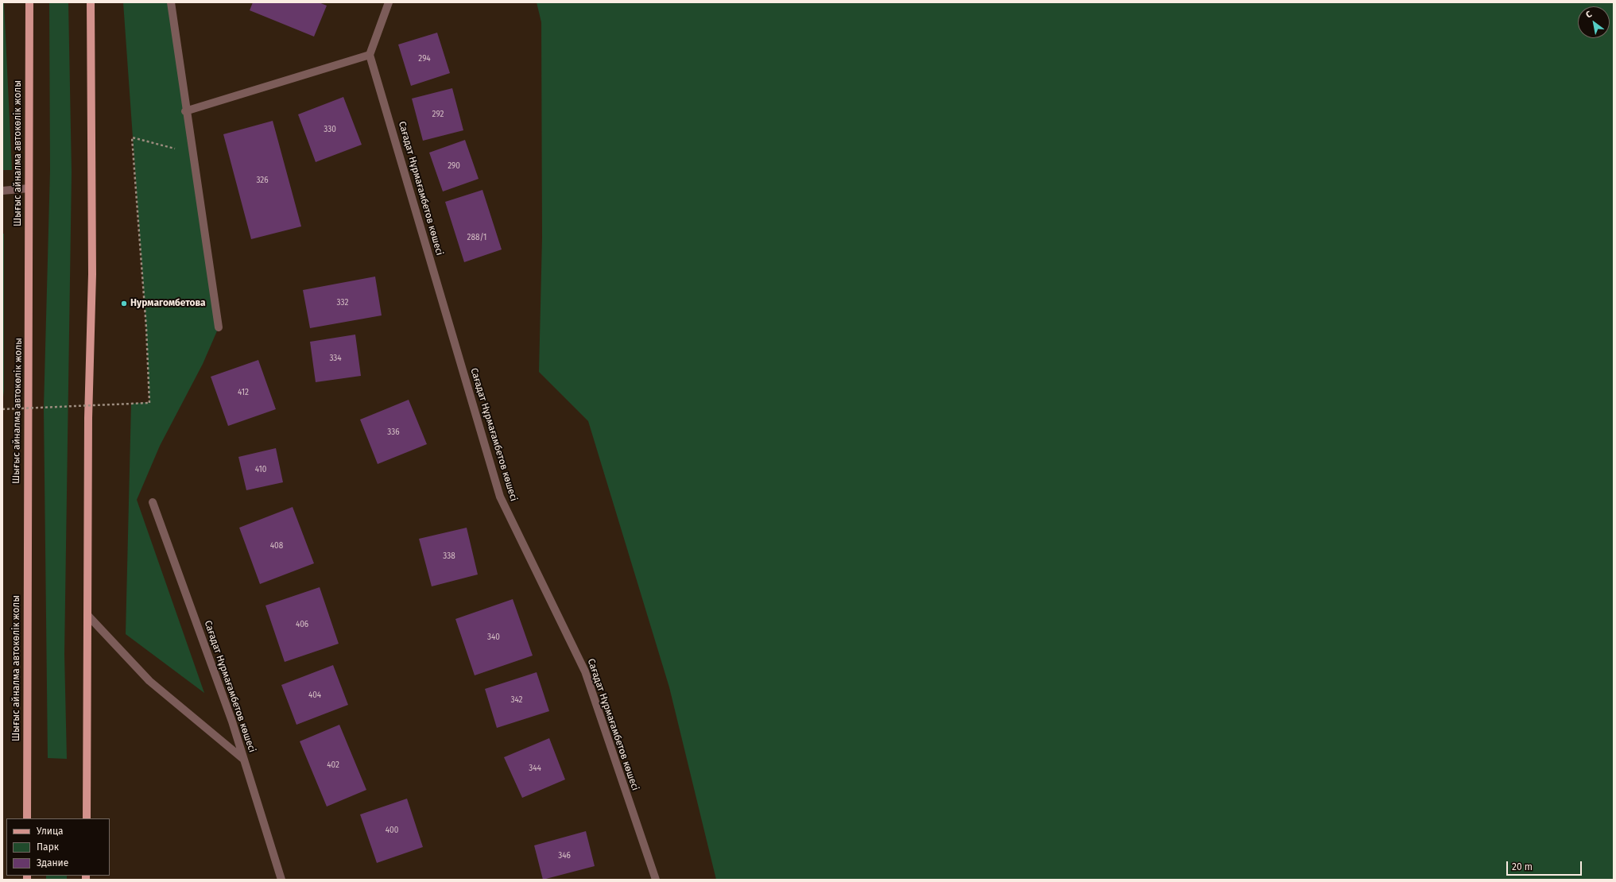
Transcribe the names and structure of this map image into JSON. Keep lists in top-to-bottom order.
{
  "streets": {
    "main road": ["Шығыс айналма автокөлік жолы"],
    "street": ["Сағадат Нұрмағамбетов көшесі"]
  },
  "places": ["Нурмагомбетова"],
  "house_numbers": [
    "294",
    "292",
    "330",
    "290",
    "326",
    "288/1",
    "332",
    "334",
    "412",
    "336",
    "410",
    "408",
    "338",
    "406",
    "340",
    "404",
    "342",
    "402",
    "344",
    "400",
    "346"
  ],
  "legend": ["Улица", "Парк", "Здание"],
  "scale_bar": "20 m",
  "north": "top left"
}
